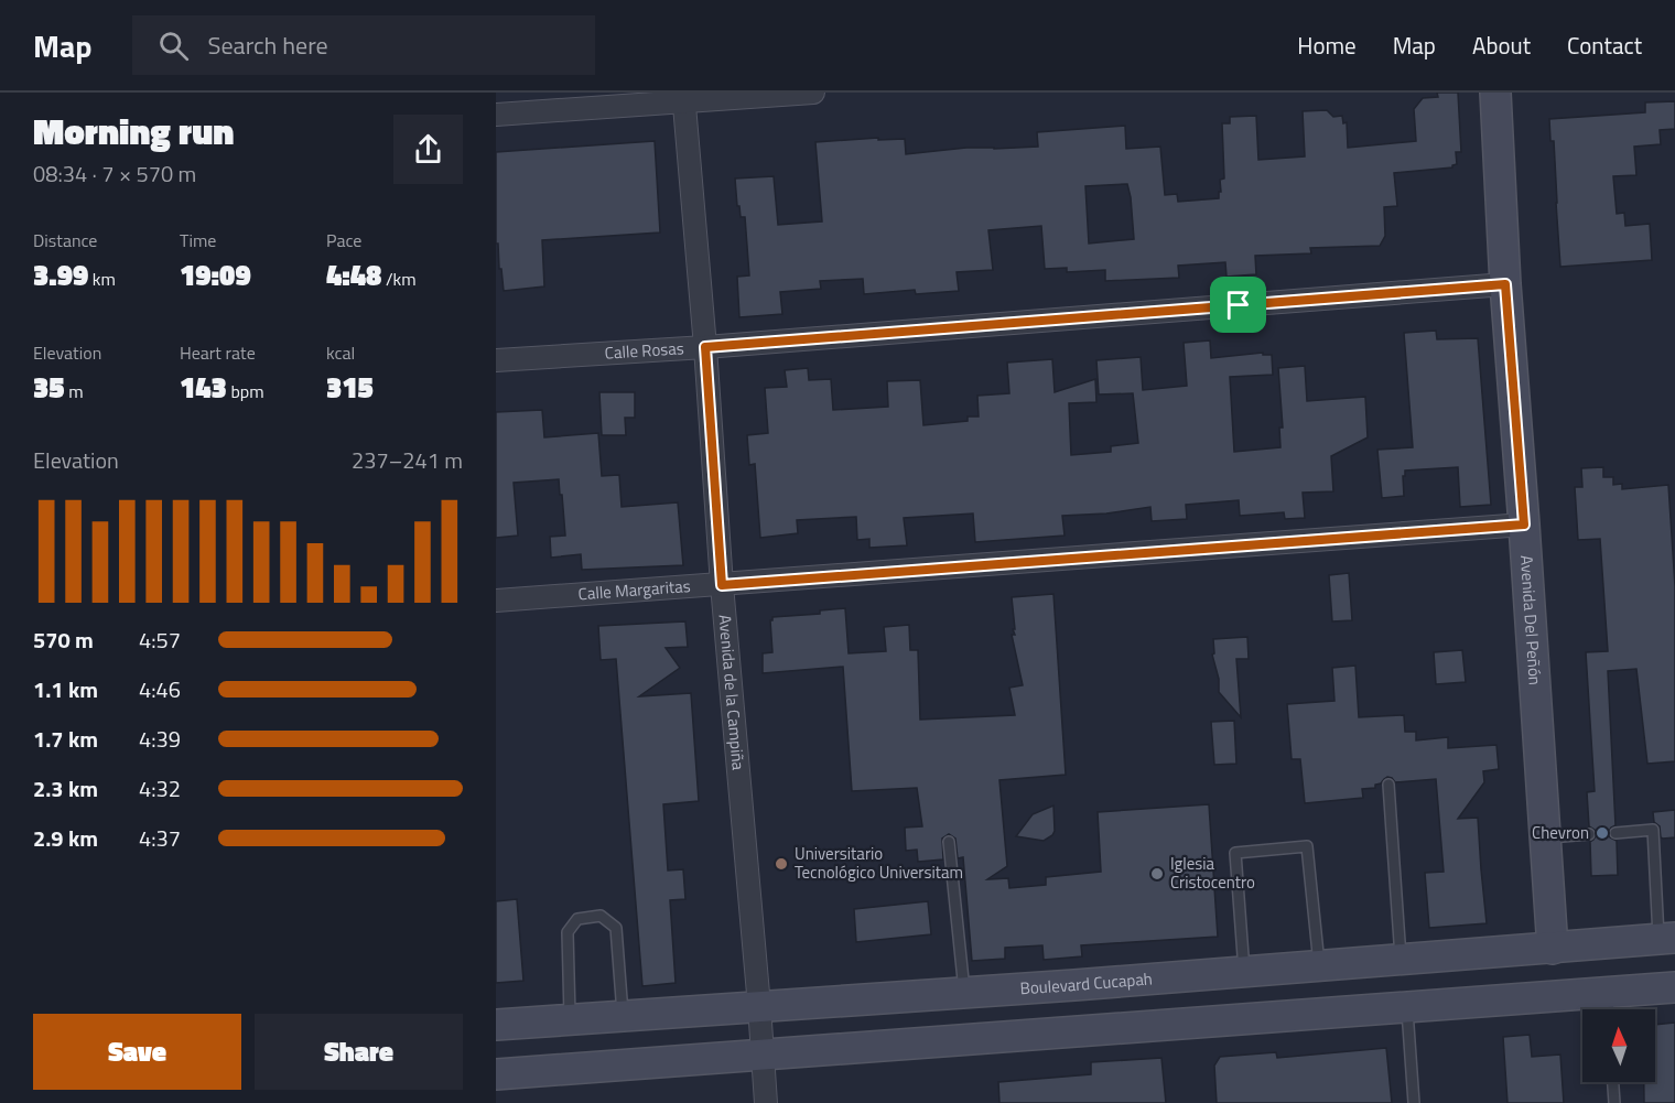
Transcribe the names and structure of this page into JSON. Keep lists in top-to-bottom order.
{
  "streets": {
    "main road": ["Avenida Del Peñón", "Boulevard Cucapah"],
    "street": ["Calle Rosas", "Calle Margaritas", "Avenida de la Campiña"]
  },
  "crossings": [
    ["Calle Rosas", "Avenida Del Peñón"],
    ["Calle Rosas", "Avenida de la Campiña"],
    ["Calle Margaritas", "Avenida Del Peñón"],
    ["Calle Margaritas", "Avenida de la Campiña"],
    ["Avenida Del Peñón", "Boulevard Cucapah"],
    ["Avenida de la Campiña", "Boulevard Cucapah"]
  ],
  "places": ["Chevron", "Universitario Tecnológico Universitam", "Iglesia Cristocentro"],
  "north": "top",
  "page": {
    "header": "Map",
    "search": "Search here",
    "nav": [
      "Home",
      "Map",
      "About",
      "Contact"
    ],
    "heading": ["Morning run", "08:34 · 7 × 570 m"],
    "stats": [
      ["Distance", "3.99 km"],
      ["Time", "19:09"],
      ["Pace", "4:48 /km"],
      ["Elevation", "35 m"],
      ["Heart rate", "143 bpm"],
      ["kcal", "315"]
    ],
    "chart": ["Elevation", "237–241 m"],
    "list": [
      {
        "name": "570 m",
        "note": "4:57"
      },
      {
        "name": "1.1 km",
        "note": "4:46"
      },
      {
        "name": "1.7 km",
        "note": "4:39"
      },
      {
        "name": "2.3 km",
        "note": "4:32"
      },
      {
        "name": "2.9 km",
        "note": "4:37"
      }
    ],
    "buttons": ["Save", "Share"]
  }
}
